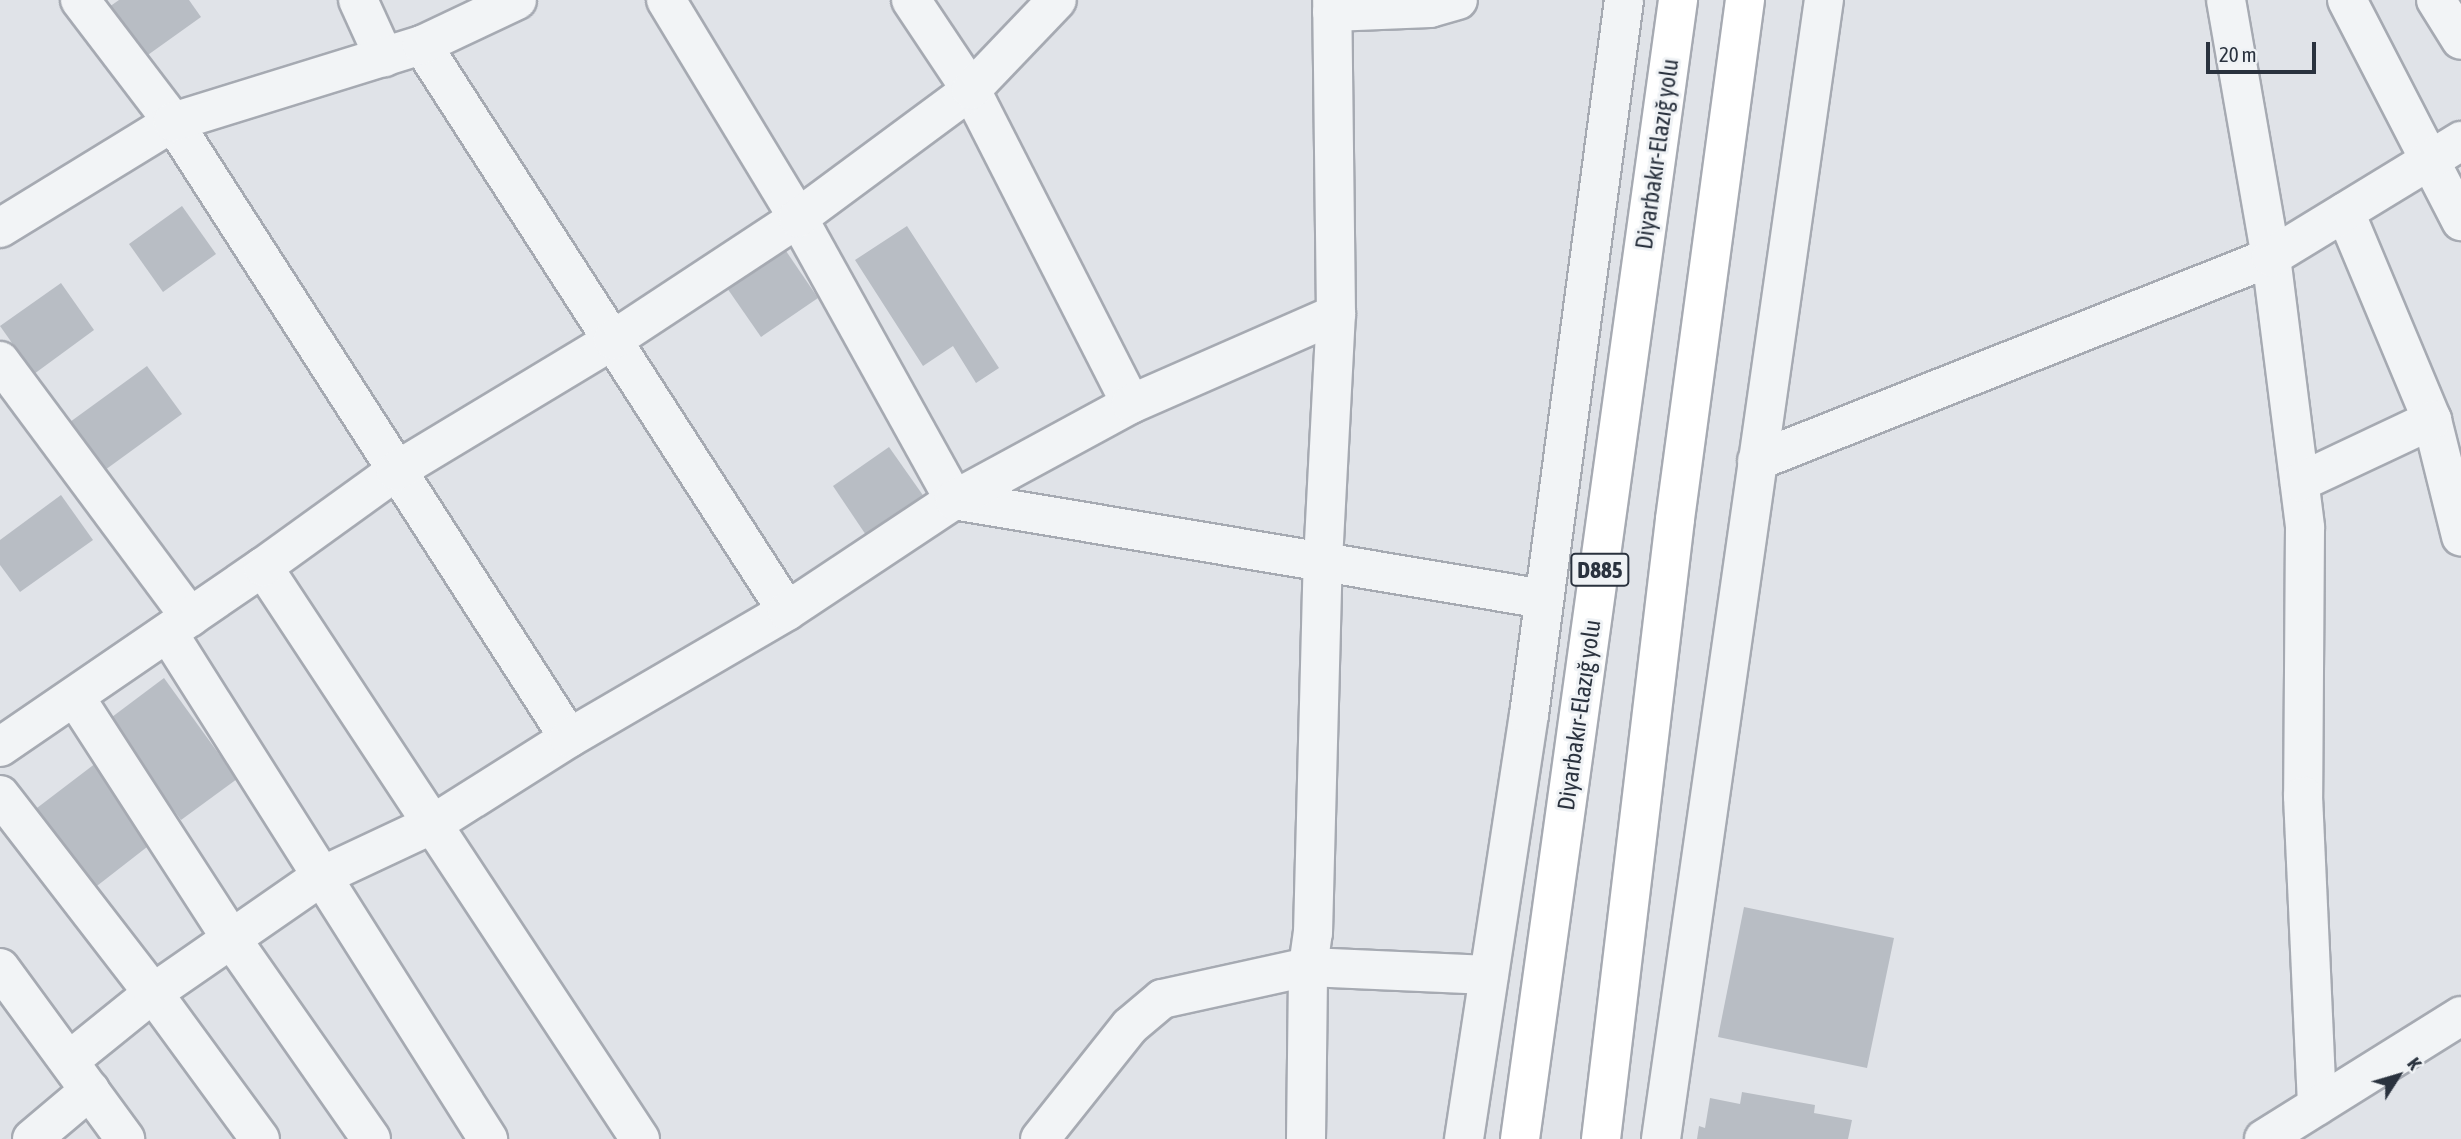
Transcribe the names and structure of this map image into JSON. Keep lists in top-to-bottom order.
{
  "streets": {
    "highway": ["Diyarbakır-Elazığ yolu", "D885"]
  },
  "scale_bar": "20 m",
  "north": "top right"
}
